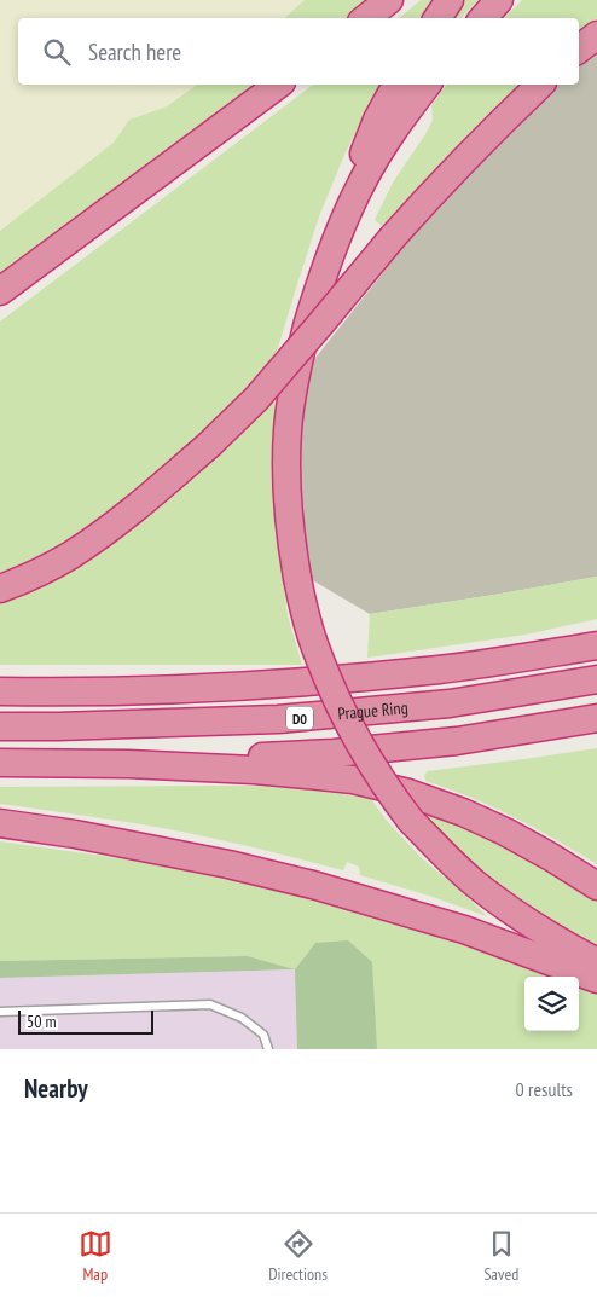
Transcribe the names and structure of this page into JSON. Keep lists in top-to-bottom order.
{
  "streets": {
    "highway": ["Prague Ring", "D0"]
  },
  "scale_bar": "50 m",
  "page": {
    "search": "Search here",
    "scale": "50 m",
    "heading": ["Nearby", "0 results"],
    "nav": ["Map", "Directions", "Saved"]
  }
}
